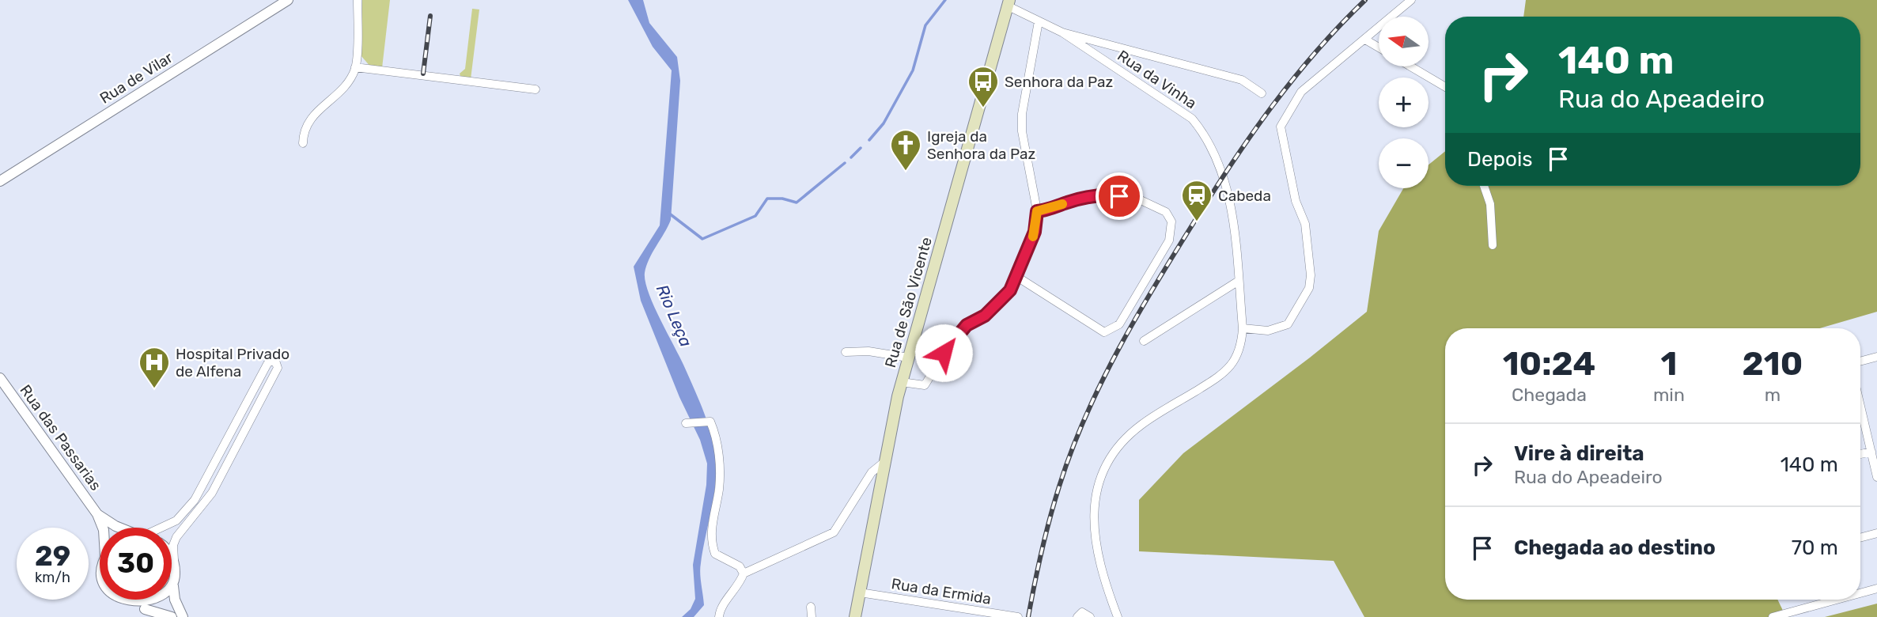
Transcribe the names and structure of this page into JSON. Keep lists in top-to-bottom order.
{
  "streets": {
    "main road": ["Rua de São Vicente"],
    "street": [
      "Rua de Vilar",
      "Rua da Vinha",
      "Rua das Passarias",
      "Rua da Ermida"
    ]
  },
  "crossings": [
    ["Rua de São Vicente", "Rua da Ermida"]
  ],
  "water": ["Rio Leça"],
  "places": {
    "bus stop": ["Senhora da Paz"],
    "church": ["Igreja da Senhora da Paz"],
    "station": ["Cabeda"],
    "hospital": ["Hospital Privado de Alfena"]
  },
  "north": "left",
  "page": {
    "map_buttons": ["+", "−"],
    "turn": ["140 m", "Rua do Apeadeiro"],
    "then": "Depois",
    "eta": [
      "10:24",
      "Chegada",
      "1",
      "min",
      "210",
      "m"
    ],
    "list": [
      {
        "name": "Vire à direita",
        "note": "Rua do Apeadeiro",
        "value": "140 m"
      },
      {
        "name": "Chegada ao destino",
        "value": "70 m"
      }
    ],
    "speed": "29 km/h",
    "limit": "30"
  }
}
